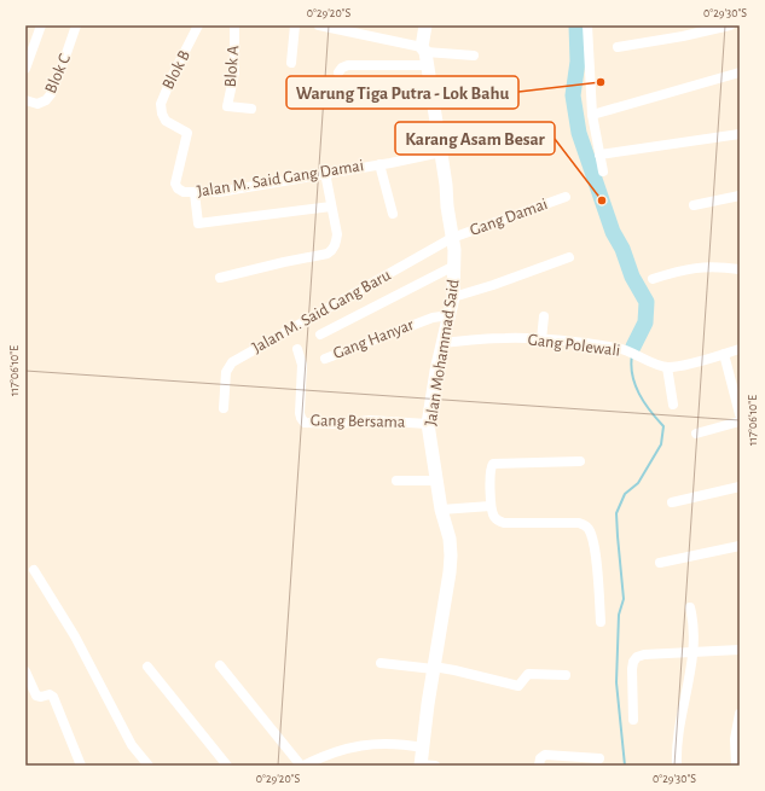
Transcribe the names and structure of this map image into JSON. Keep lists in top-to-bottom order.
{
  "streets": {
    "street": [
      "Blok A",
      "Blok B",
      "Blok C",
      "Jalan M. Said Gang Damai",
      "Gang Damai",
      "Jalan M. Said Gang Baru",
      "Gang Hanyar",
      "Gang Polewali",
      "Jalan Mohammad Said",
      "Gang Bersama"
    ]
  },
  "crossings": [
    ["Blok B", "Jalan M. Said Gang Damai"],
    ["Jalan M. Said Gang Damai", "Jalan Mohammad Said"],
    ["Gang Damai", "Jalan M. Said Gang Baru"],
    ["Gang Damai", "Jalan Mohammad Said"],
    ["Jalan M. Said Gang Baru", "Jalan Mohammad Said"],
    ["Gang Hanyar", "Jalan Mohammad Said"],
    ["Gang Polewali", "Jalan Mohammad Said"],
    ["Jalan Mohammad Said", "Gang Bersama"]
  ],
  "places": ["Warung Tiga Putra - Lok Bahu", "Karang Asam Besar"],
  "coordinates": ["0°29'20\"S", "0°29'30\"S", "117°06'10\"E"]
}
